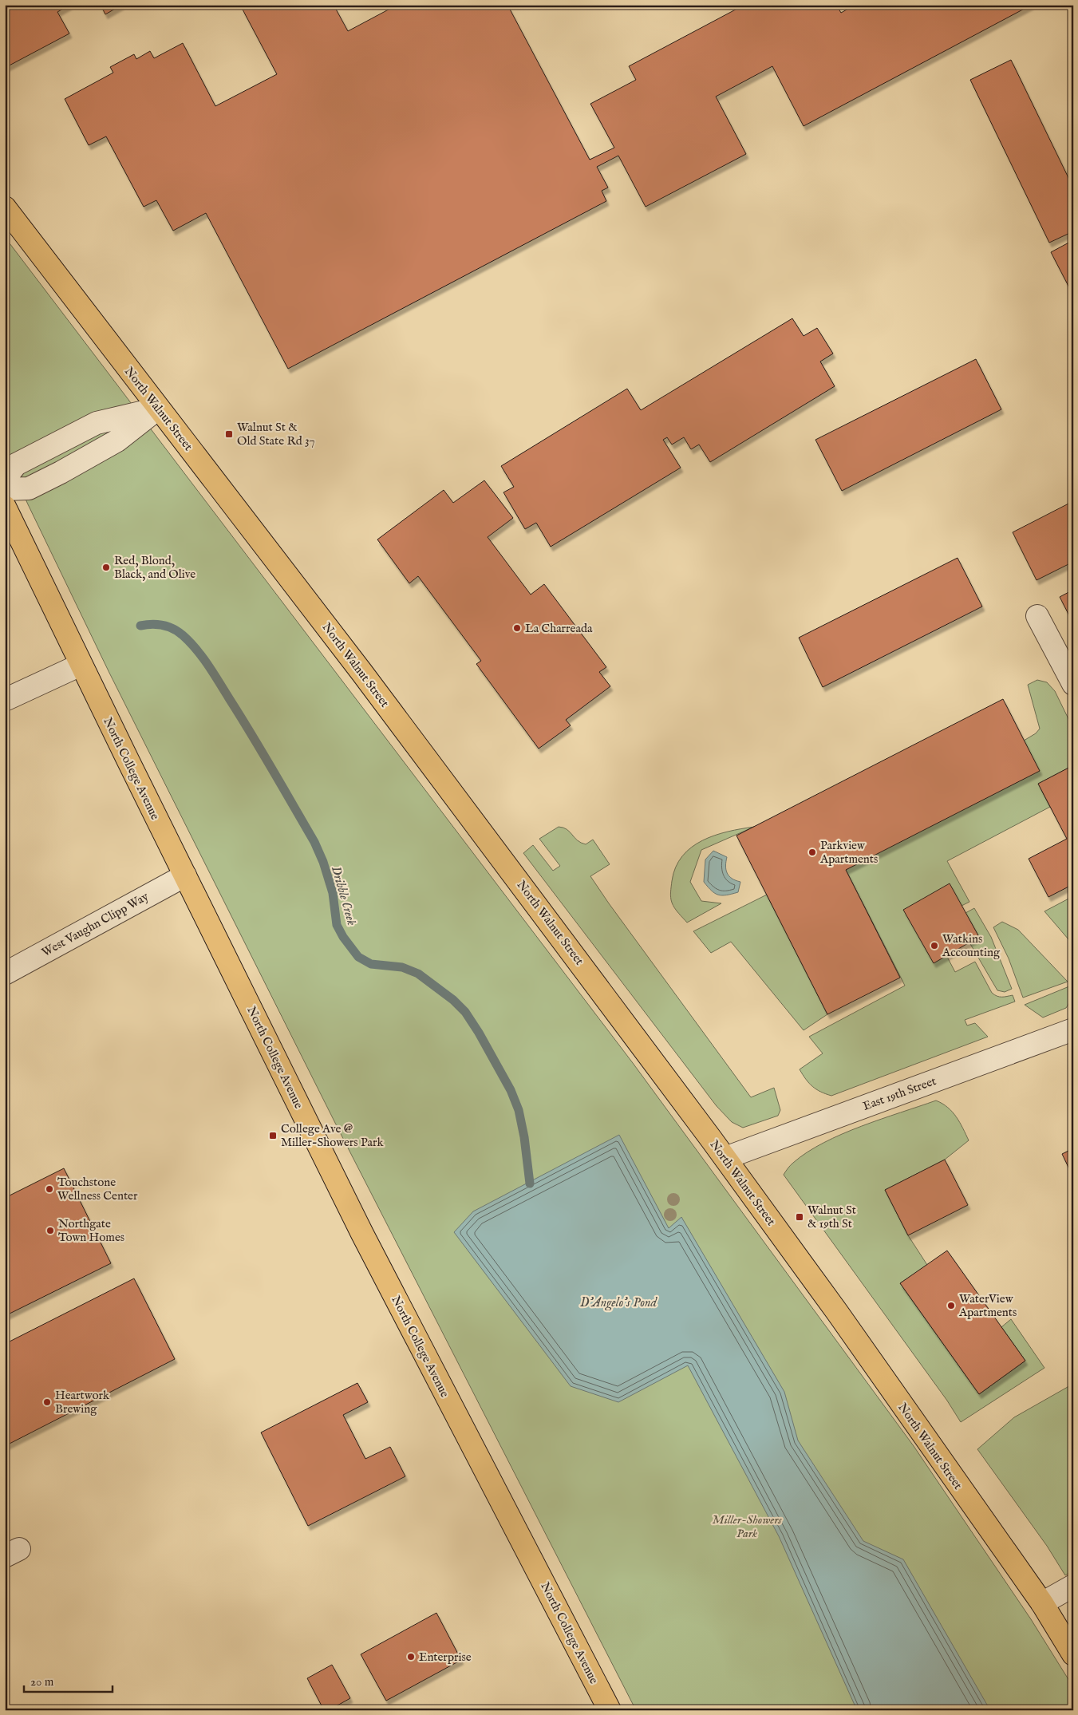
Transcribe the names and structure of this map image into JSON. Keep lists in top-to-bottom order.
{
  "streets": {
    "main road": ["North Walnut Street", "North College Avenue"],
    "street": ["West Vaughn Clipp Way", "East 19th Street"]
  },
  "crossings": [
    ["North Walnut Street", "East 19th Street"],
    ["North College Avenue", "West Vaughn Clipp Way"]
  ],
  "water": ["Dribble Creek", "D'Angelo's Pond"],
  "parks": ["Miller-Showers Park"],
  "places": {
    "transit": ["Walnut St & Old State Rd 37", "College Ave @ Miller-Showers Park", "Walnut St & 19th St"],
    "other": [
      "Red, Blond, Black, and Olive",
      "La Charreada",
      "Parkview Apartments",
      "Watkins Accounting",
      "Touchstone Wellness Center",
      "Northgate Town Homes",
      "WaterView Apartments",
      "Heartwork Brewing",
      "Enterprise"
    ]
  },
  "scale_bar": "20 m"
}
